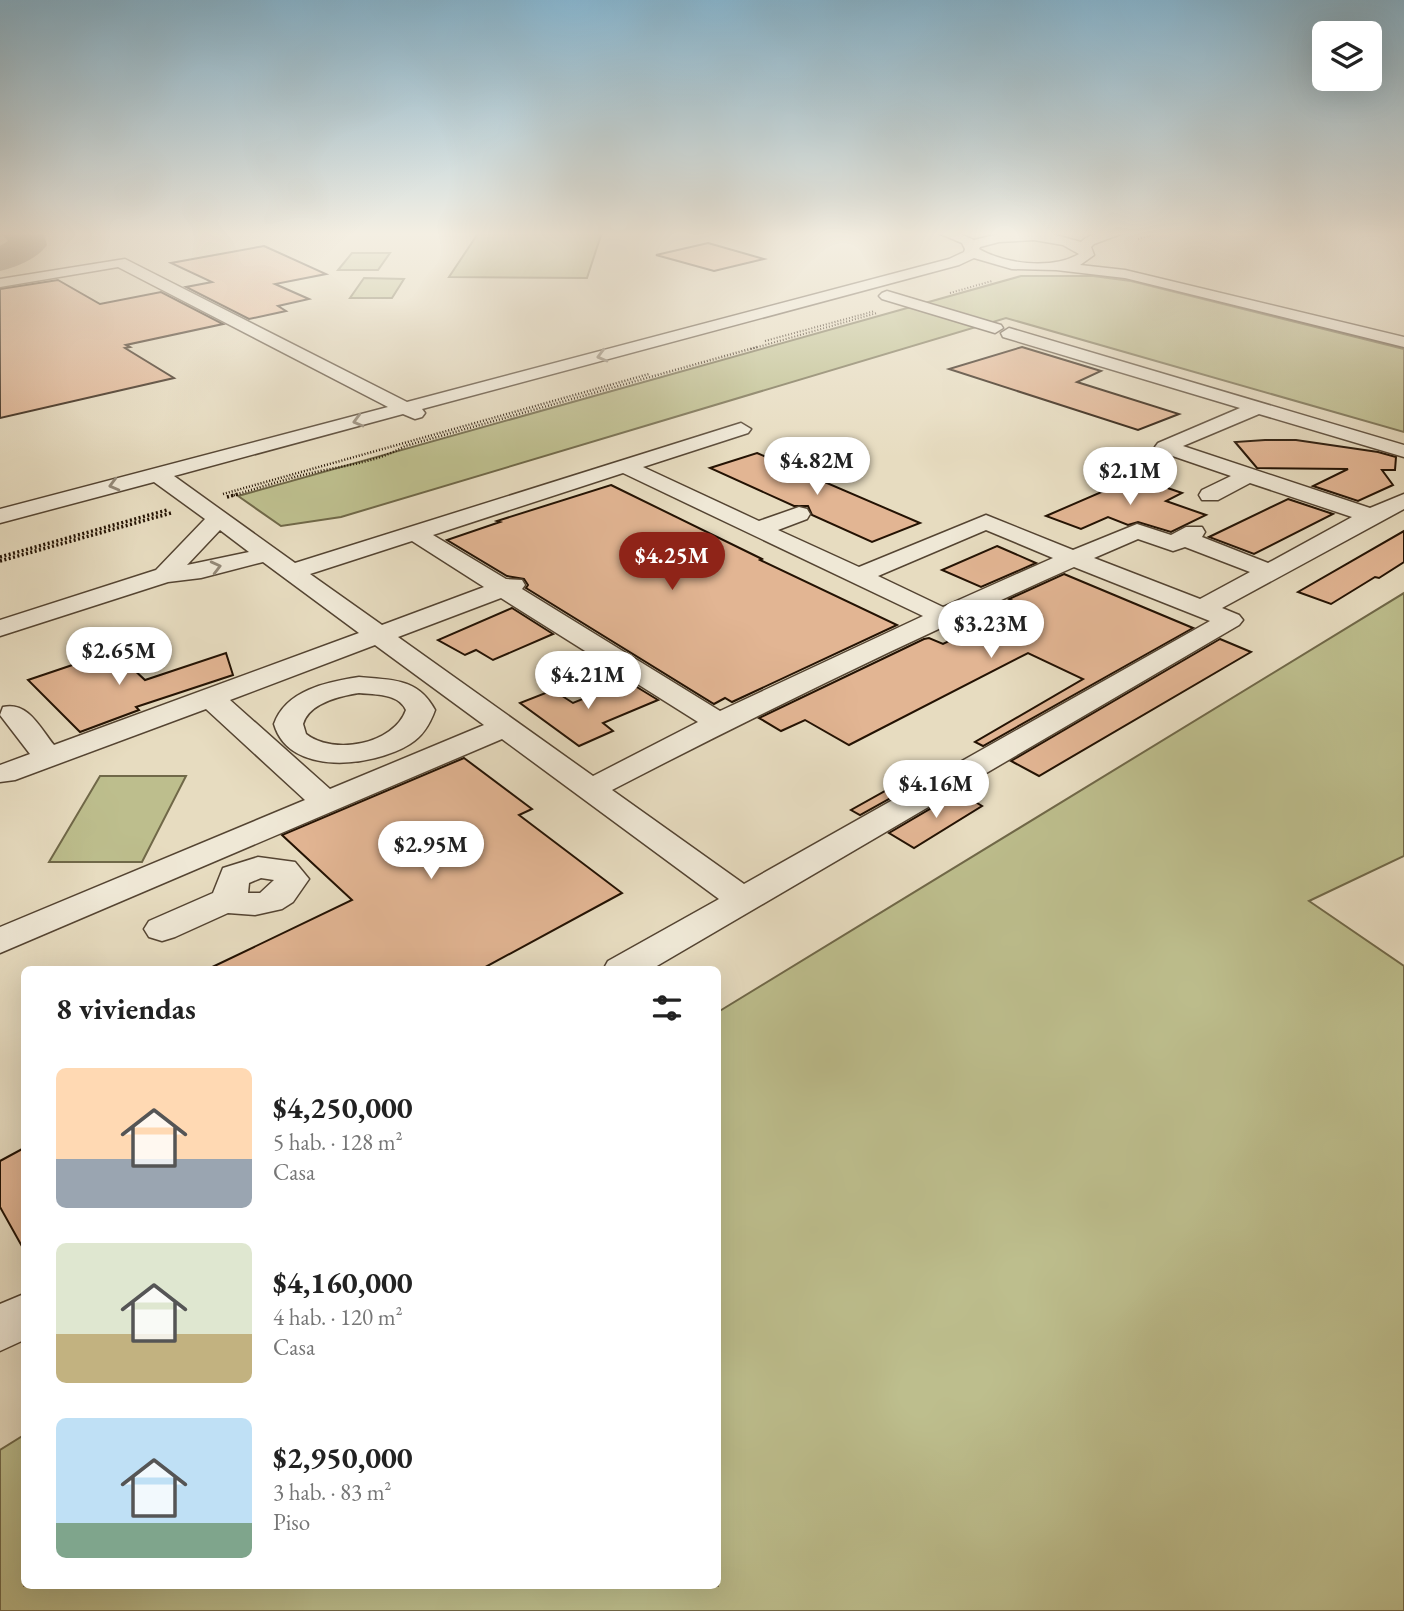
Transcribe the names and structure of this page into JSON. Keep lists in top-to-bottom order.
{
  "page": {
    "price": [
      "$4.82M",
      "$2.1M",
      "$4.25M",
      "$3.23M",
      "$2.65M",
      "$4.21M",
      "$4.16M",
      "$2.95M"
    ],
    "heading": "8 viviendas",
    "list": [
      {
        "name": "$4,250,000",
        "note": "5 hab. · 128 m² · Casa"
      },
      {
        "name": "$4,160,000",
        "note": "4 hab. · 120 m² · Casa"
      },
      {
        "name": "$2,950,000",
        "note": "3 hab. · 83 m² · Piso"
      }
    ]
  }
}
